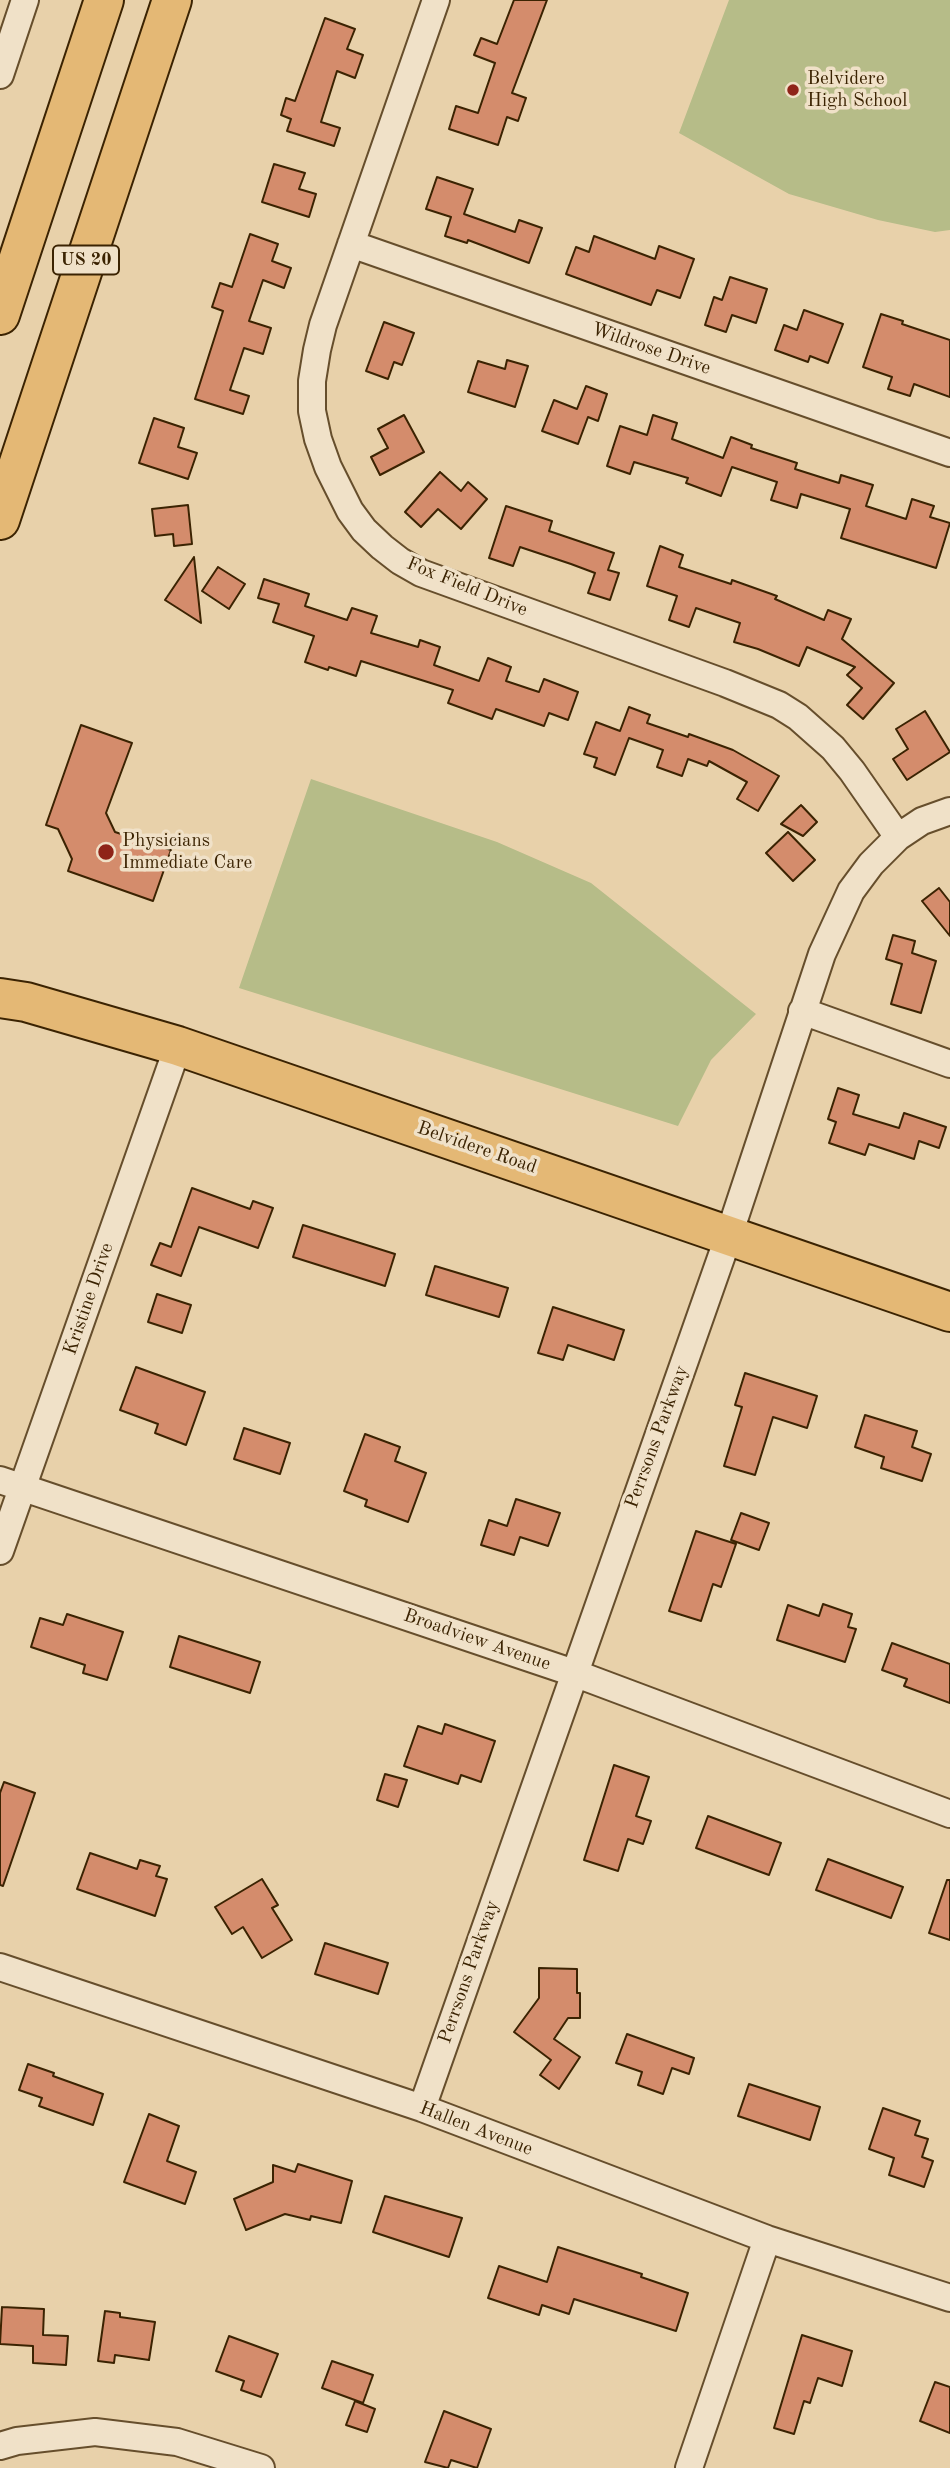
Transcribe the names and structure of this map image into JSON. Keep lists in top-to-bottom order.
{
  "streets": {
    "main road": ["US 20", "Belvidere Road"],
    "street": [
      "Wildrose Drive",
      "Fox Field Drive",
      "Kristine Drive",
      "Perrsons Parkway",
      "Broadview Avenue",
      "Hallen Avenue"
    ]
  },
  "crossings": [
    ["Wildrose Drive", "Fox Field Drive"],
    ["Fox Field Drive", "Perrsons Parkway"],
    ["Belvidere Road", "Kristine Drive"],
    ["Belvidere Road", "Perrsons Parkway"],
    ["Kristine Drive", "Broadview Avenue"],
    ["Perrsons Parkway", "Broadview Avenue"],
    ["Perrsons Parkway", "Hallen Avenue"]
  ],
  "places": ["Belvidere High School", "Physicians Immediate Care"]
}
